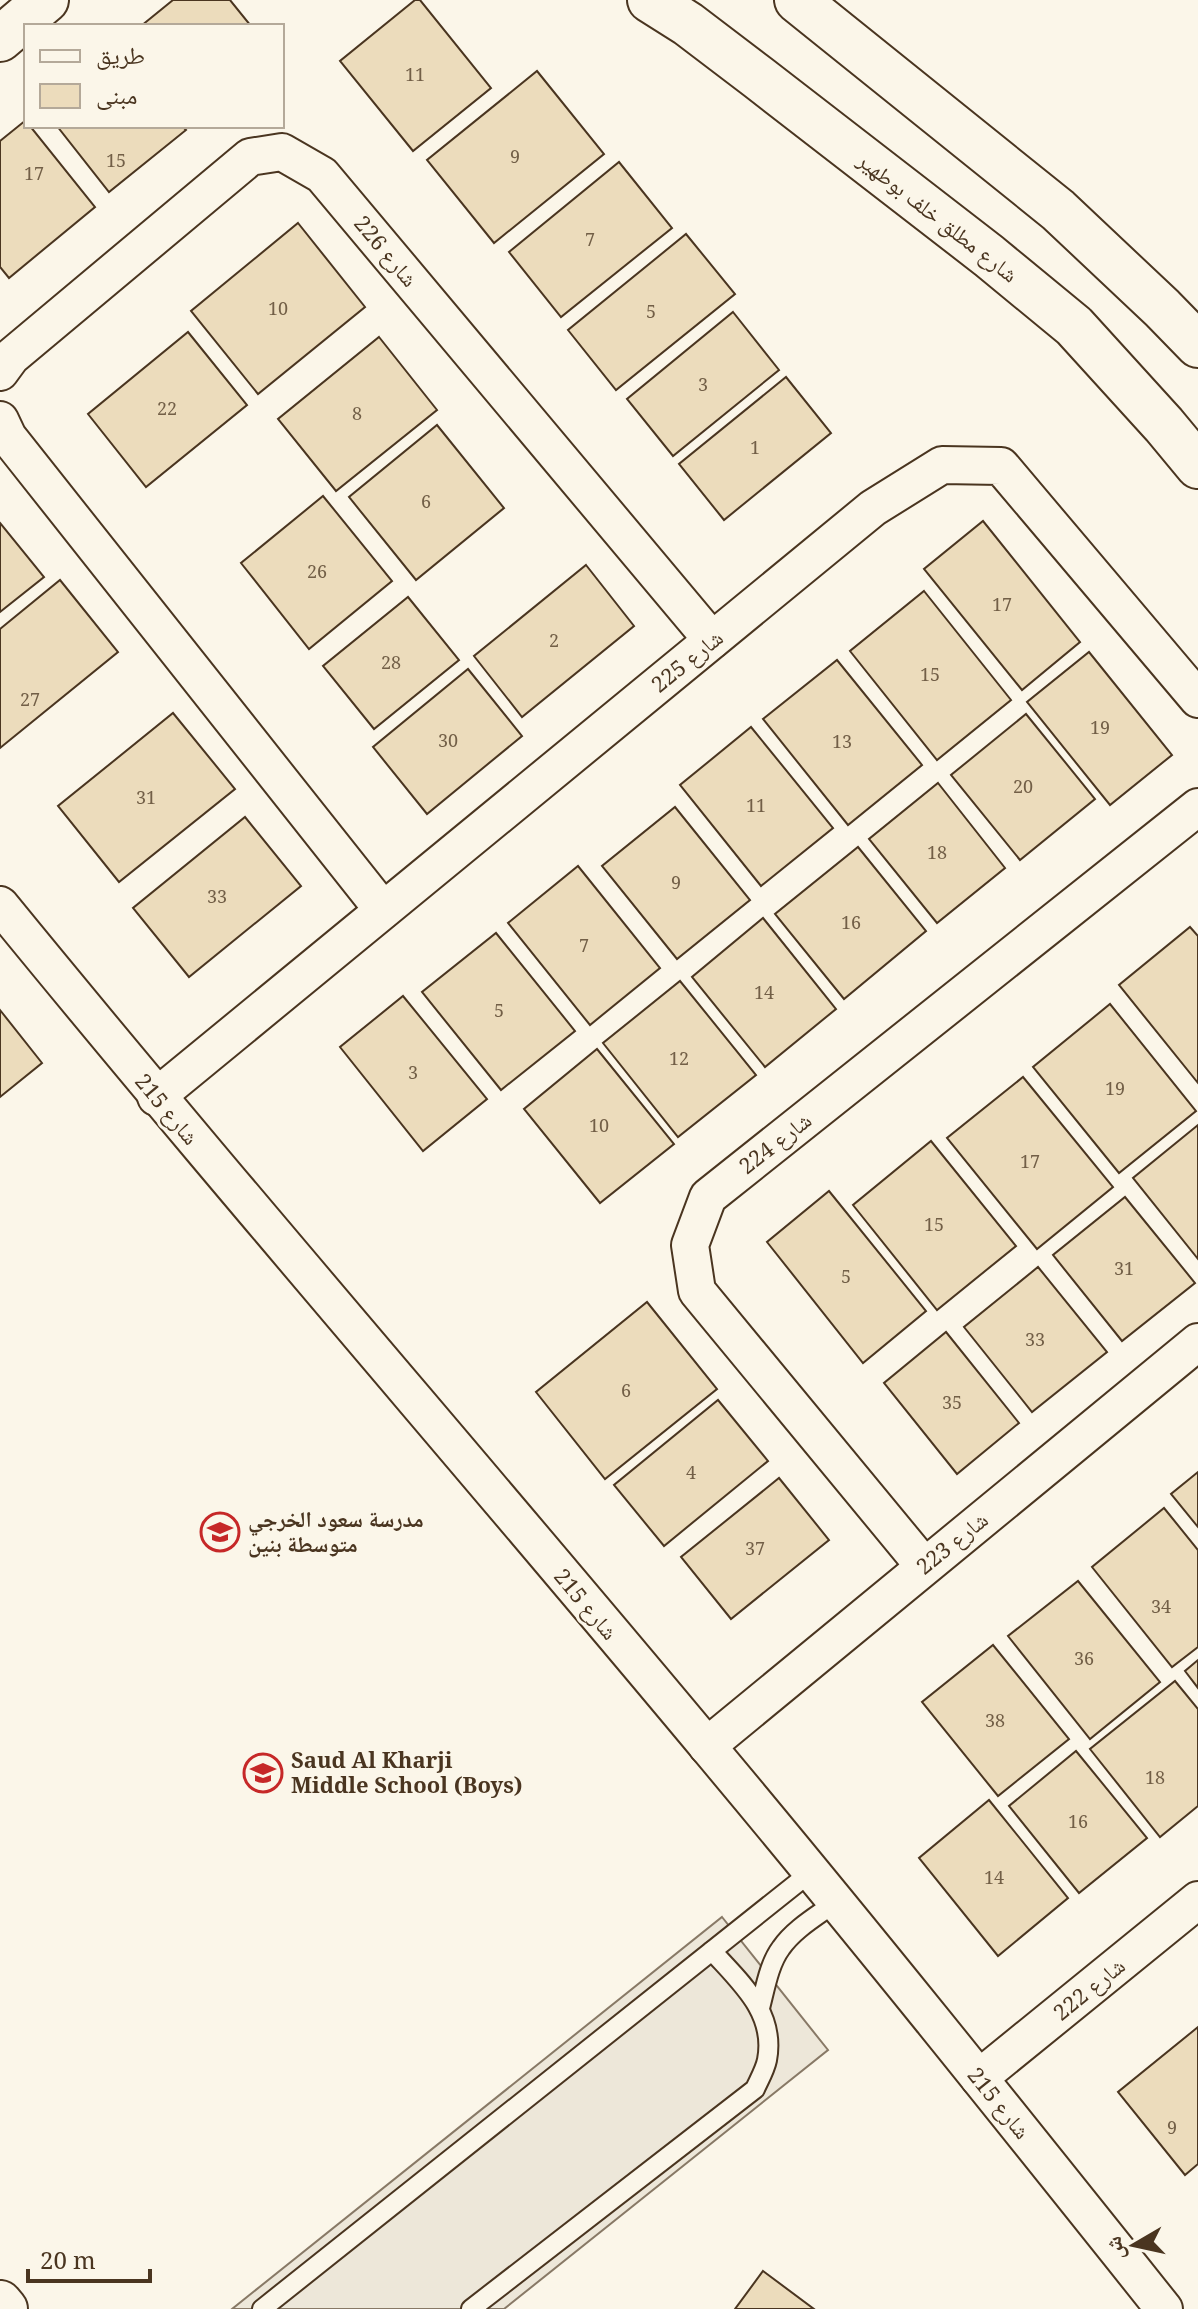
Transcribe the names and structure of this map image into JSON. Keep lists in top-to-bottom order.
{
  "streets": {
    "main road": ["شارع مطلق خلف بوطهير"],
    "street": [
      "شارع 226",
      "شارع 225",
      "شارع 215",
      "شارع 224",
      "شارع 223",
      "شارع 222"
    ]
  },
  "crossings": [
    ["شارع 226", "شارع 225"],
    ["شارع 225", "شارع 215"],
    ["شارع 215", "شارع 223"],
    ["شارع 215", "شارع 222"],
    ["شارع 224", "شارع 223"]
  ],
  "places": {
    "school or university": ["مدرسة سعود الخرجي متوسطة بنين", "Saud Al Kharji Middle School (Boys)"]
  },
  "house_numbers": [
    "11",
    "9",
    "15",
    "17",
    "7",
    "10",
    "5",
    "3",
    "22",
    "8",
    "1",
    "6",
    "26",
    "17",
    "2",
    "28",
    "15",
    "27",
    "19",
    "30",
    "13",
    "20",
    "31",
    "11",
    "18",
    "9",
    "33",
    "16",
    "7",
    "14",
    "5",
    "12",
    "3",
    "19",
    "10",
    "17",
    "15",
    "31",
    "5",
    "33",
    "6",
    "35",
    "4",
    "37",
    "34",
    "36",
    "38",
    "18",
    "16",
    "14",
    "9"
  ],
  "legend": ["طريق", "مبنى"],
  "scale_bar": "20 m",
  "north": "left"
}
